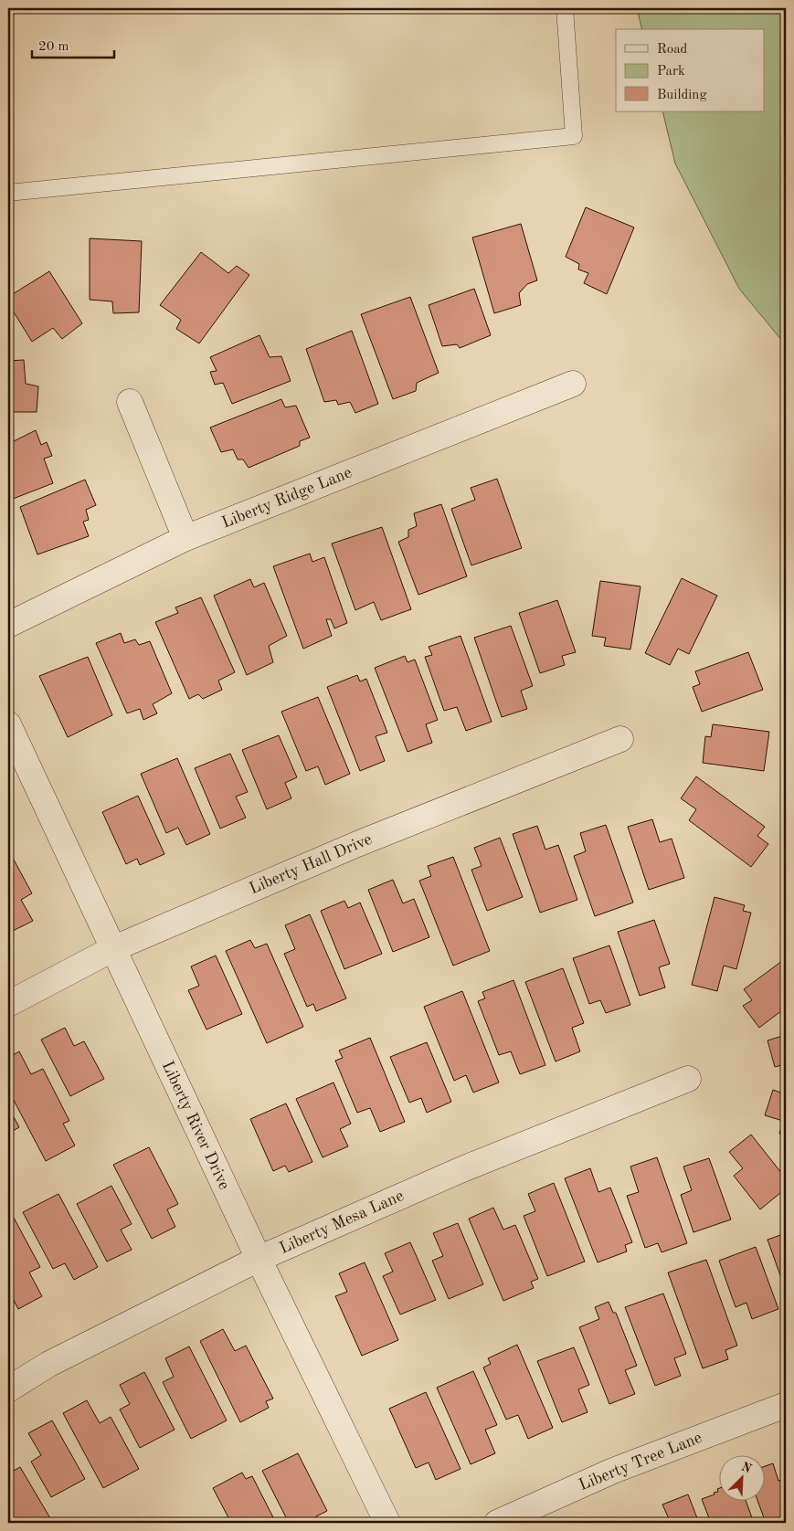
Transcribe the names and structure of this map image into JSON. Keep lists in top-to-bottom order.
{
  "streets": {
    "street": [
      "Liberty Ridge Lane",
      "Liberty Hall Drive",
      "Liberty River Drive",
      "Liberty Mesa Lane",
      "Liberty Tree Lane"
    ]
  },
  "crossings": [
    ["Liberty Hall Drive", "Liberty River Drive"],
    ["Liberty River Drive", "Liberty Mesa Lane"]
  ],
  "legend": ["Road", "Park", "Building"],
  "scale_bar": "20 m",
  "north": "top right"
}
